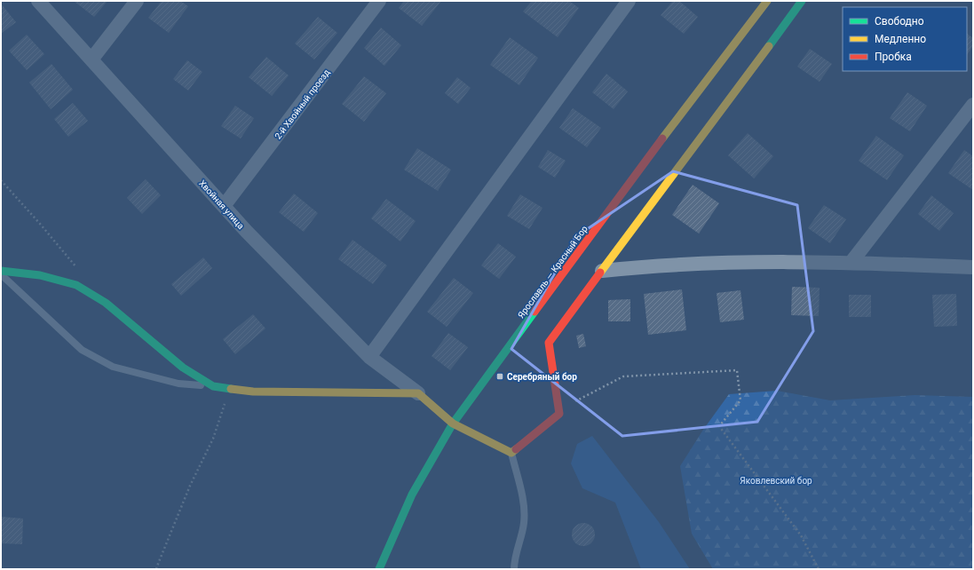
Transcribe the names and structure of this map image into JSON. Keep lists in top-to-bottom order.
{
  "streets": {
    "street": ["2-й Хвойный проезд", "Хвойная улица", "Ярославль — Красный Бор"]
  },
  "crossings": [
    ["2-й Хвойный проезд", "Хвойная улица"]
  ],
  "parks": ["Яковлевский бор"],
  "places": {
    "transit": ["Серебряный бор"]
  },
  "legend": ["Свободно", "Медленно", "Пробка"]
}
